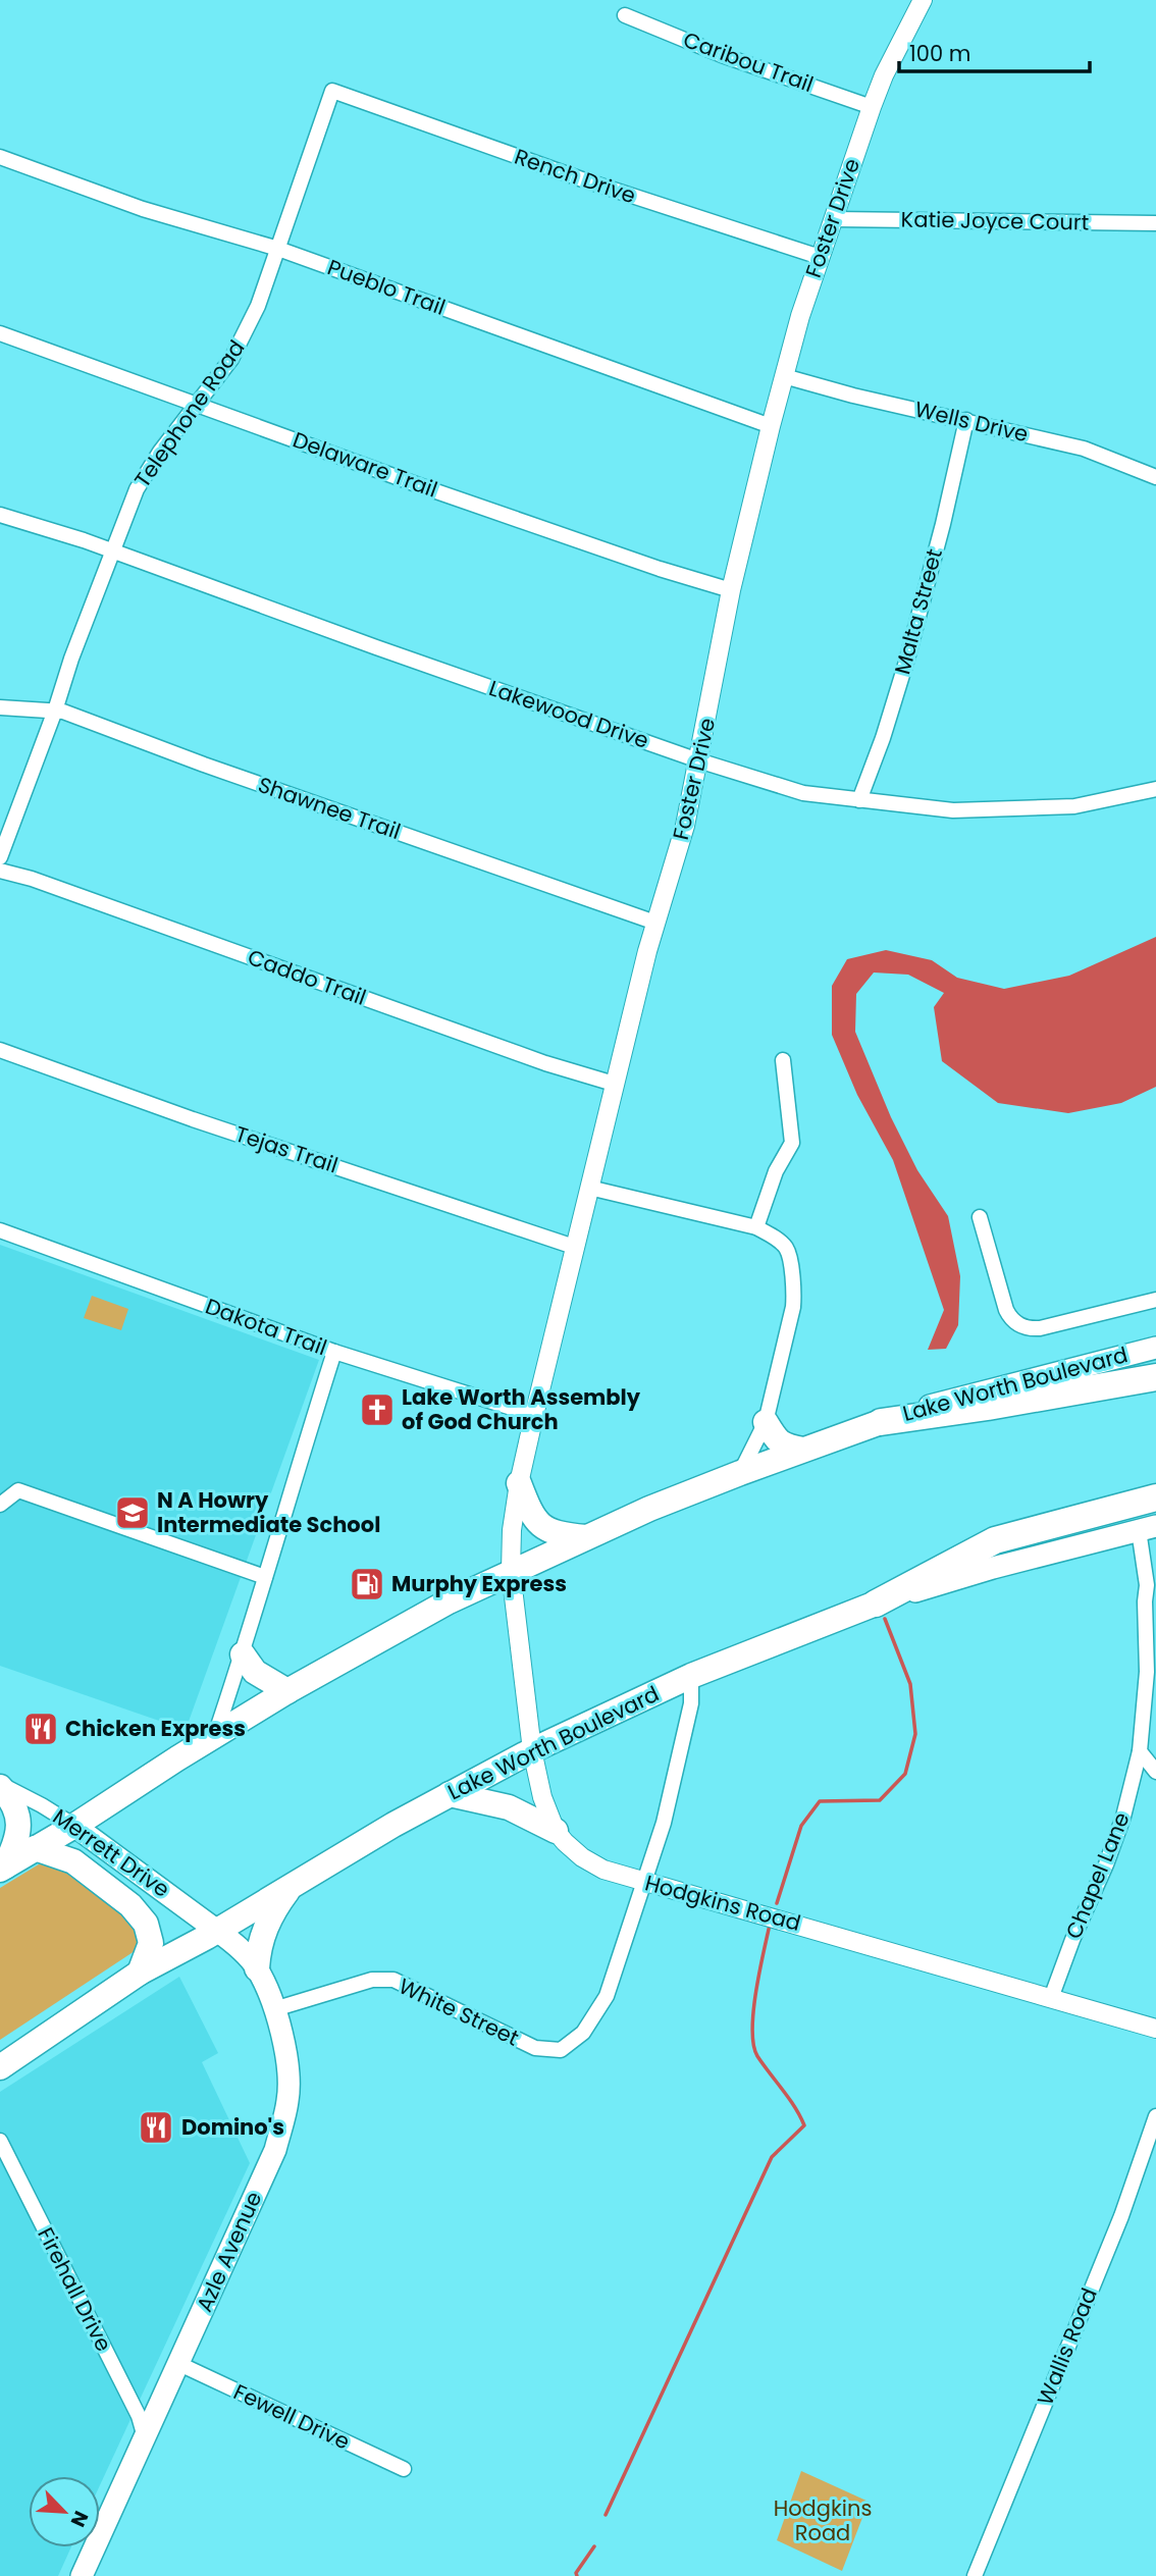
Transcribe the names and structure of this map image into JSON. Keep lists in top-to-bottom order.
{
  "streets": {
    "highway": ["Lake Worth Boulevard"],
    "main road": ["Merrett Drive", "Azle Avenue"],
    "street": [
      "Caribou Trail",
      "Rench Drive",
      "Foster Drive",
      "Katie Joyce Court",
      "Pueblo Trail",
      "Telephone Road",
      "Wells Drive",
      "Delaware Trail",
      "Malta Street",
      "Lakewood Drive",
      "Shawnee Trail",
      "Caddo Trail",
      "Tejas Trail",
      "Dakota Trail",
      "Chapel Lane",
      "Hodgkins Road",
      "White Street",
      "Firehall Drive",
      "Wallis Road",
      "Fewell Drive"
    ]
  },
  "crossings": [
    ["Caribou Trail", "Foster Drive"],
    ["Rench Drive", "Foster Drive"],
    ["Rench Drive", "Telephone Road"],
    ["Foster Drive", "Katie Joyce Court"],
    ["Foster Drive", "Pueblo Trail"],
    ["Foster Drive", "Wells Drive"],
    ["Foster Drive", "Delaware Trail"],
    ["Foster Drive", "Lakewood Drive"],
    ["Foster Drive", "Shawnee Trail"],
    ["Foster Drive", "Caddo Trail"],
    ["Foster Drive", "Tejas Trail"],
    ["Foster Drive", "Dakota Trail"],
    ["Foster Drive", "Lake Worth Boulevard"],
    ["Foster Drive", "Hodgkins Road"],
    ["Pueblo Trail", "Telephone Road"],
    ["Telephone Road", "Delaware Trail"],
    ["Telephone Road", "Lakewood Drive"],
    ["Telephone Road", "Shawnee Trail"],
    ["Wells Drive", "Malta Street"],
    ["Malta Street", "Lakewood Drive"],
    ["Lake Worth Boulevard", "Merrett Drive"],
    ["Lake Worth Boulevard", "Chapel Lane"],
    ["Lake Worth Boulevard", "Hodgkins Road"],
    ["Lake Worth Boulevard", "Azle Avenue"],
    ["Merrett Drive", "Azle Avenue"],
    ["Chapel Lane", "Hodgkins Road"],
    ["Hodgkins Road", "White Street"],
    ["White Street", "Azle Avenue"],
    ["Azle Avenue", "Firehall Drive"],
    ["Azle Avenue", "Fewell Drive"]
  ],
  "parks": ["Hodgkins Road"],
  "places": {
    "church": ["Lake Worth Assembly of God Church"],
    "school or university": ["N A Howry Intermediate School"],
    "fuel station": ["Murphy Express"],
    "restaurant": ["Chicken Express", "Domino's"]
  },
  "scale_bar": "100 m",
  "north": "bottom right"
}
